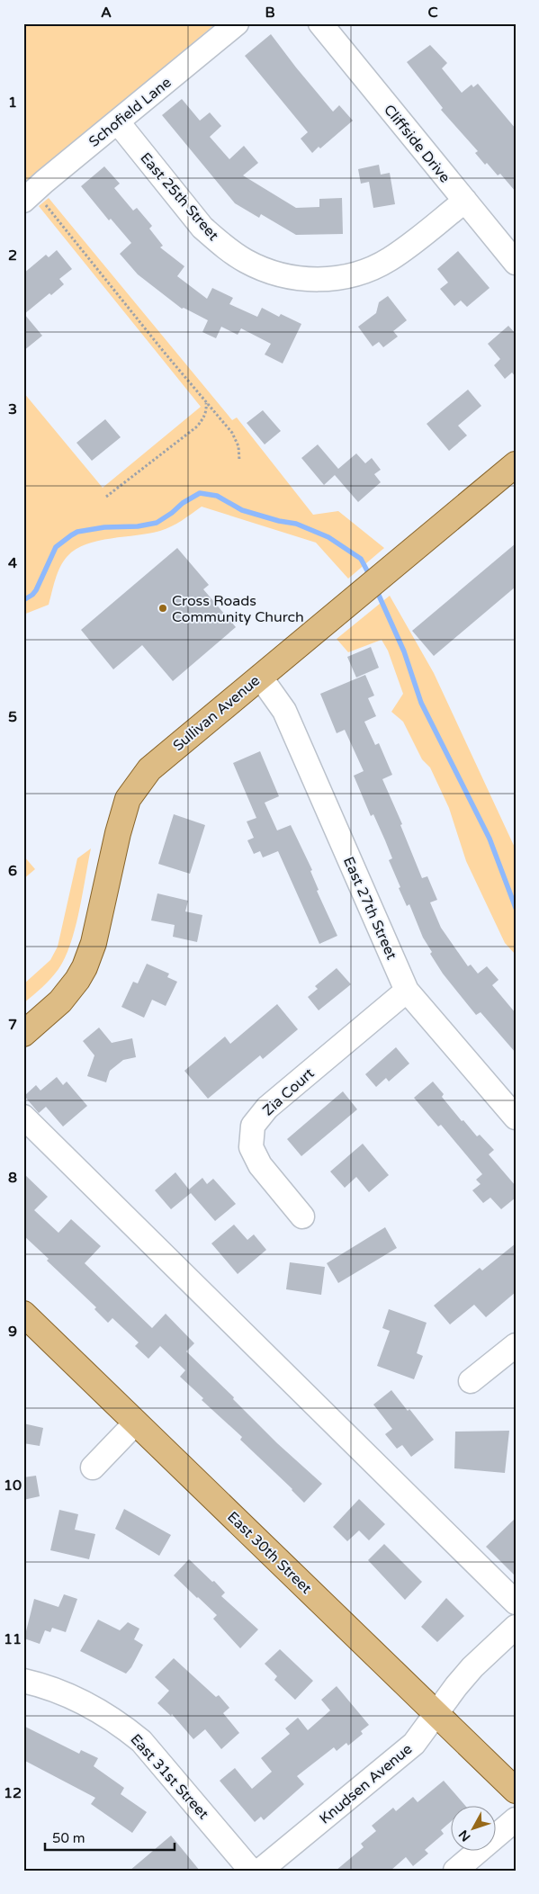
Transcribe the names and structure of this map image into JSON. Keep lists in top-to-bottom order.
{
  "streets": {
    "main road": ["Sullivan Avenue", "East 30th Street"],
    "street": [
      "Schofield Lane",
      "Cliffside Drive",
      "East 25th Street",
      "East 27th Street",
      "Zia Court",
      "East 31st Street",
      "Knudsen Avenue"
    ]
  },
  "crossings": [
    ["Schofield Lane", "East 25th Street"],
    ["Cliffside Drive", "East 25th Street"],
    ["Sullivan Avenue", "East 27th Street"],
    ["East 27th Street", "Zia Court"],
    ["East 30th Street", "Knudsen Avenue"]
  ],
  "places": ["Cross Roads Community Church"],
  "scale_bar": "50 m",
  "north": "bottom left",
  "grid": {
    "columns": ["A", "B", "C"],
    "rows": [
      "1",
      "2",
      "3",
      "4",
      "5",
      "6",
      "7",
      "8",
      "9",
      "10",
      "11",
      "12"
    ]
  }
}
